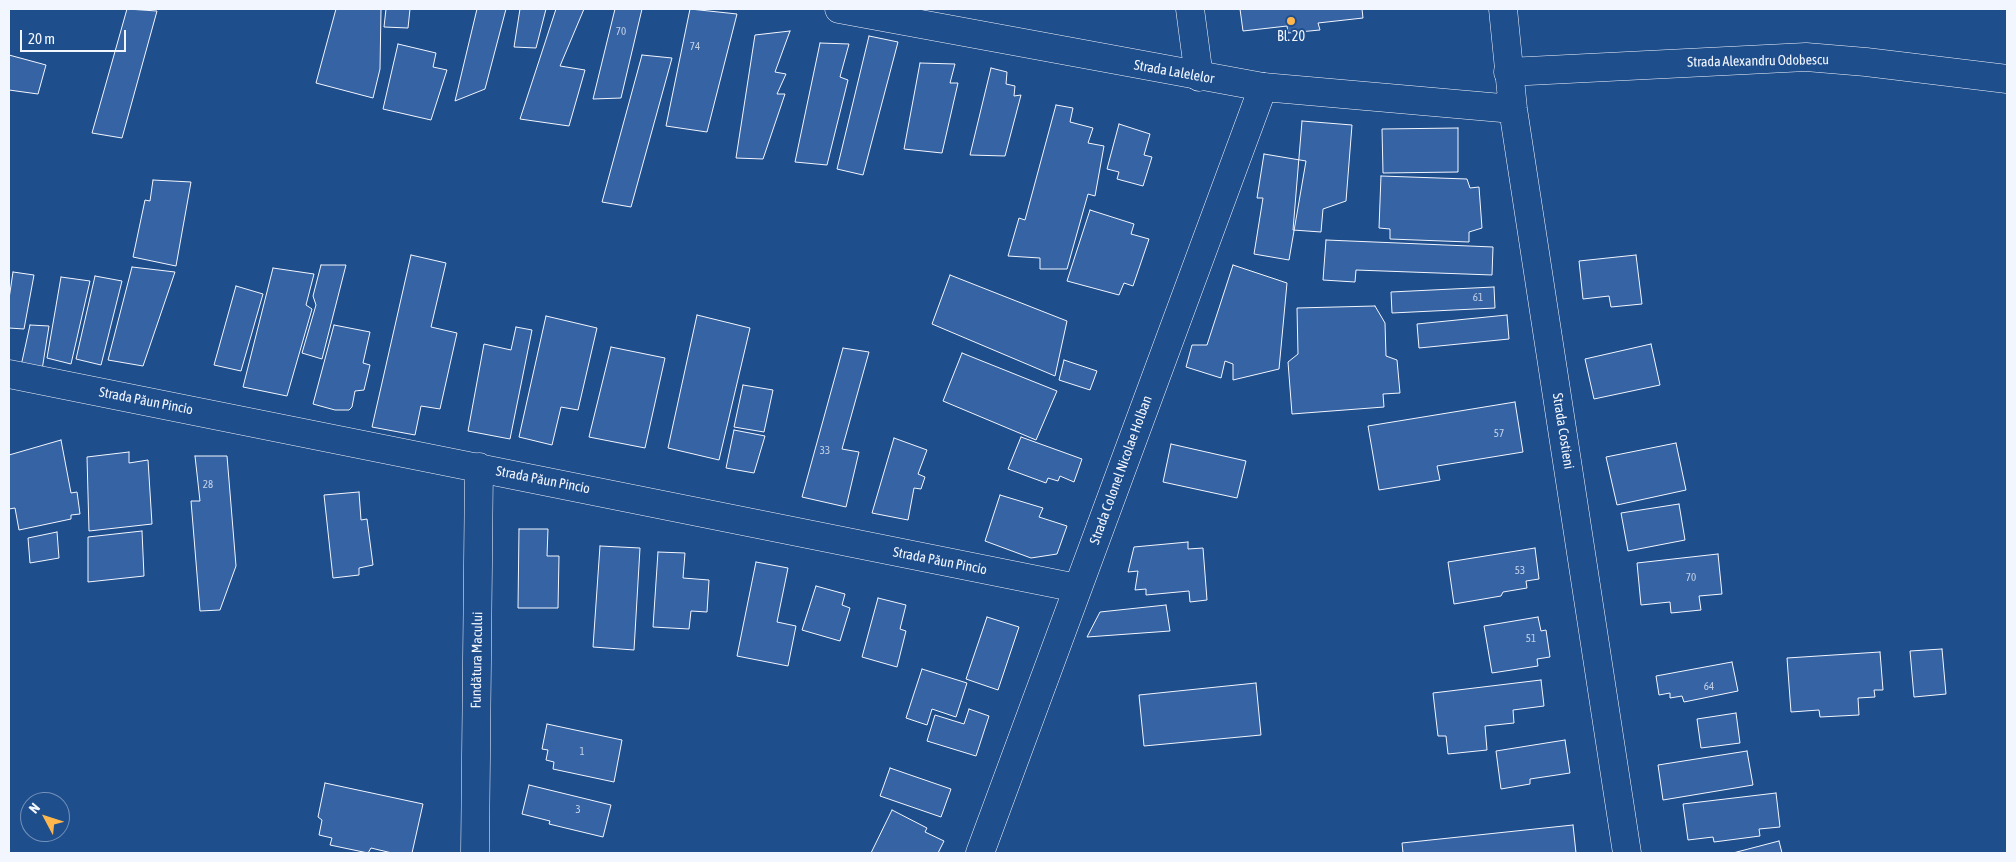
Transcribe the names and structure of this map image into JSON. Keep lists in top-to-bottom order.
{
  "streets": {
    "street": [
      "Strada Alexandru Odobescu",
      "Strada Lalelelor",
      "Strada Păun Pincio",
      "Strada Costieni",
      "Strada Colonel Nicolae Holban",
      "Fundătura Macului"
    ]
  },
  "crossings": [
    ["Strada Alexandru Odobescu", "Strada Costieni"],
    ["Strada Lalelelor", "Strada Costieni"],
    ["Strada Lalelelor", "Strada Colonel Nicolae Holban"],
    ["Strada Păun Pincio", "Strada Colonel Nicolae Holban"],
    ["Strada Păun Pincio", "Fundătura Macului"]
  ],
  "places": ["Bl. 20"],
  "house_numbers": [
    "70",
    "74",
    "61",
    "57",
    "33",
    "28",
    "53",
    "70",
    "51",
    "64",
    "1",
    "3"
  ],
  "scale_bar": "20 m",
  "north": "top left"
}
